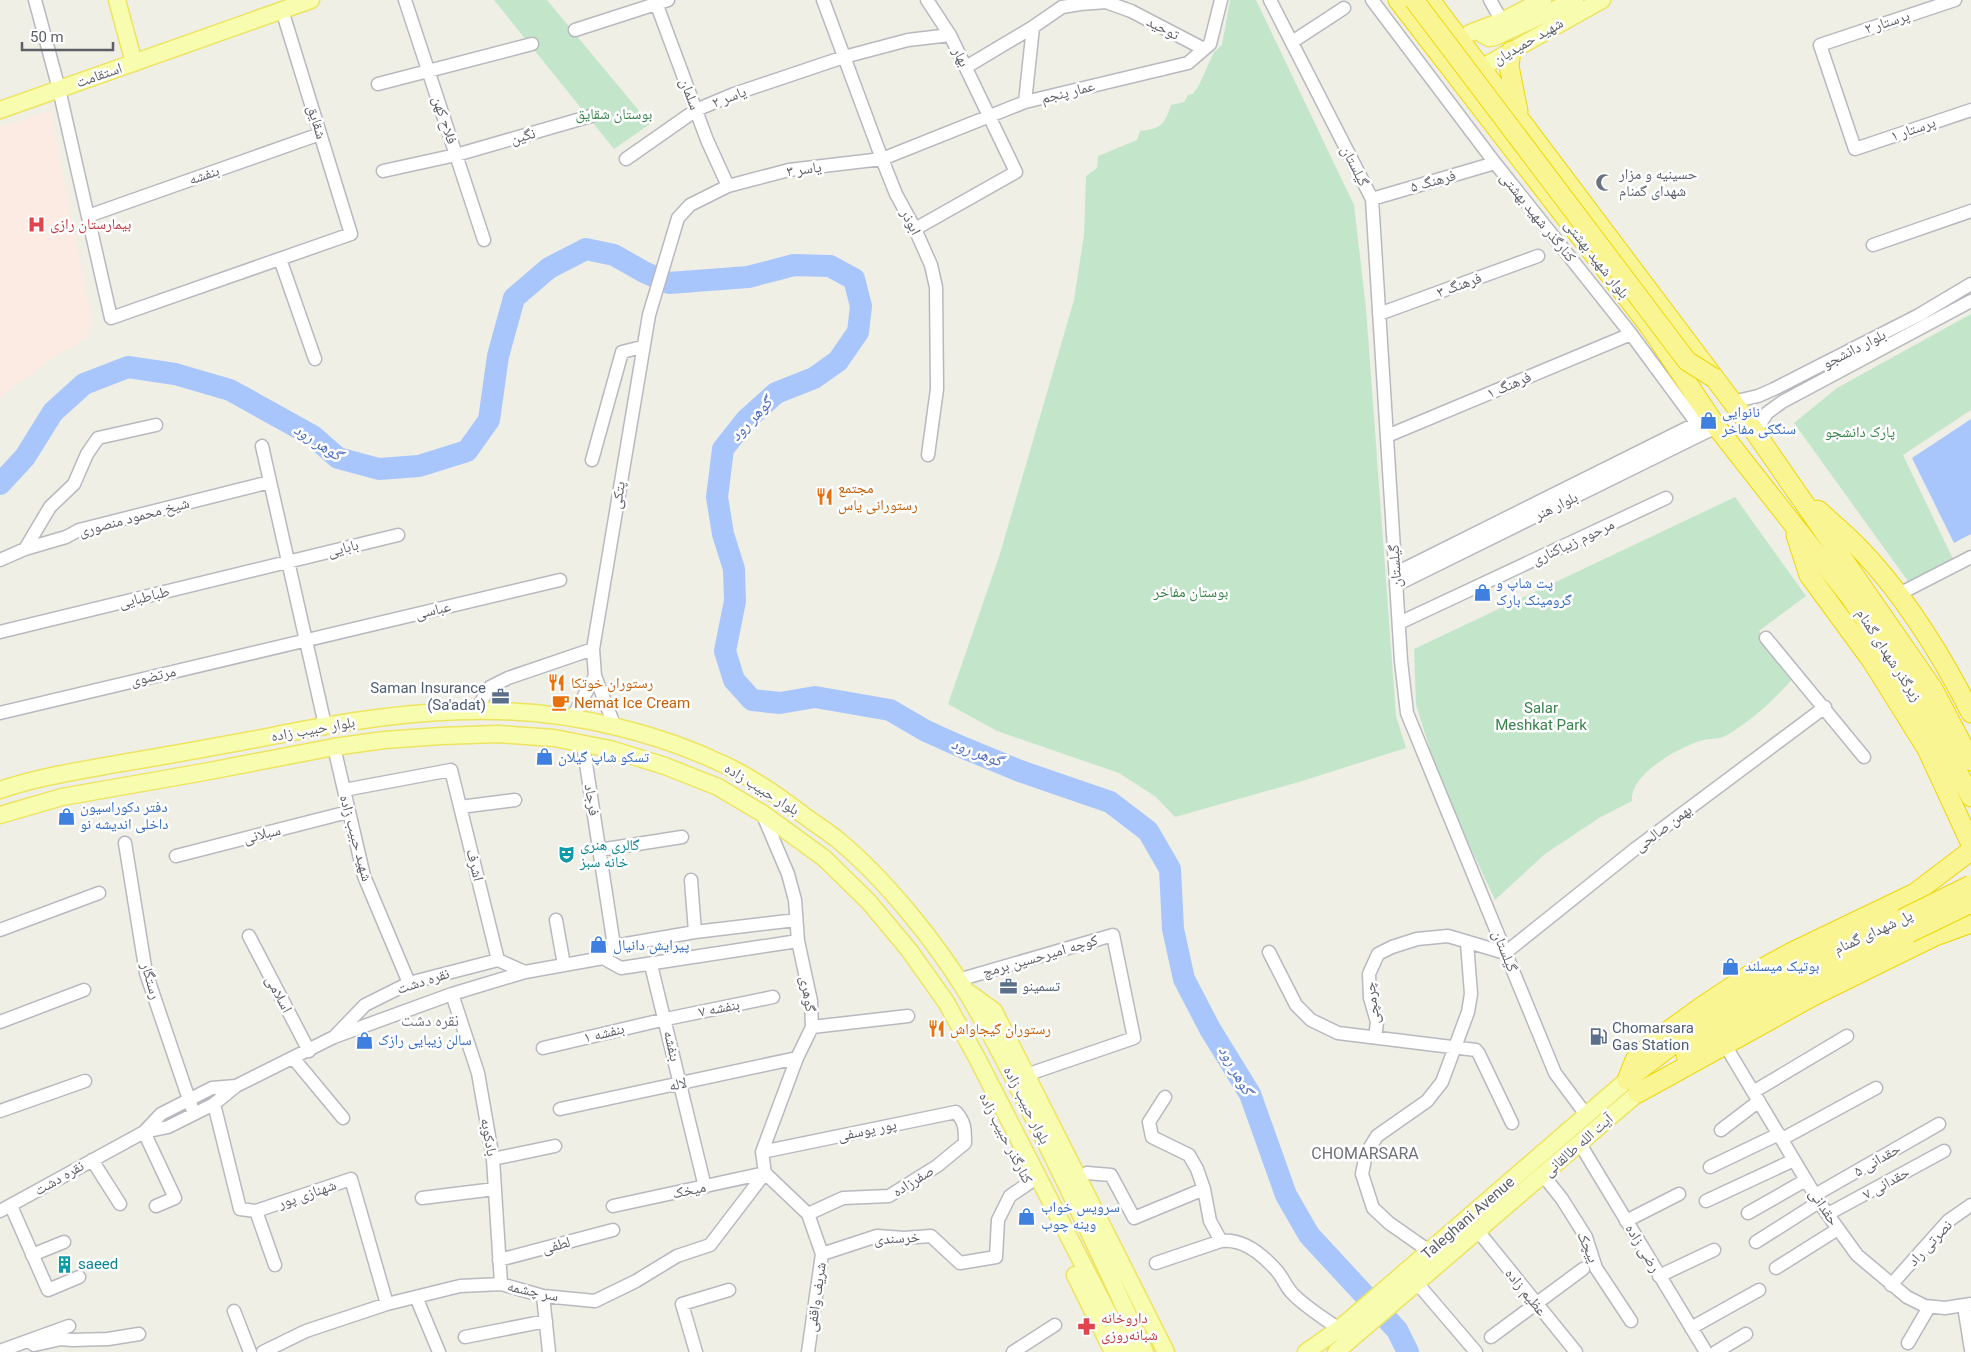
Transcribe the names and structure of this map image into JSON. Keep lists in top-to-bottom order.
{
  "streets": {
    "highway": ["بلوار شهید بهشتی", "زیرگذر شهدای گمنام", "پل شهدای گمنام"],
    "main road": [
      "شهید حمیدیان",
      "استقامت",
      "بلوار حبیب زاده",
      "کنارگذر حبیب زاده",
      "آیت الله طالقانی",
      "Taleghani Avenue"
    ],
    "street": [
      "پرستار ۲",
      "توحید",
      "بهار",
      "عمار پنجم",
      "سلمان",
      "یاسر ۲",
      "فلاح کهن",
      "شقایق",
      "پرستار ۱",
      "نگین",
      "گیلستان",
      "یاسر ۳",
      "بنفشه",
      "فرهنگ ۵",
      "کنارگذر شهید بهشتی",
      "ابوذر",
      "فرهنگ ۳",
      "بلوار دانشجو",
      "فرهنگ ۱",
      "پتکی",
      "بلوار هنر",
      "شیخ محمود منصوری",
      "مرحوم زیباکناری",
      "بابایی",
      "طباطبایی",
      "عباسی",
      "مرتضوی",
      "فرجاد",
      "بهمن صالحی",
      "سبلانی",
      "شهید حبیب زاده",
      "اشرف",
      "کوچه امیرحسین برمچ",
      "رستگار",
      "نقره دشت",
      "اسلامی",
      "گوهری",
      "چرمچی",
      "بنفشه ۷",
      "بنفشه ۱",
      "لاله",
      "پور یوسفی",
      "بادکوبه",
      "حقدانی ۵",
      "صفرزاده",
      "حقدانی ۷",
      "میخک",
      "شهنازی پور",
      "حقدانی",
      "خرسندی",
      "نصرتی راد",
      "لطفی",
      "پیچک",
      "رضی زاده",
      "سر چشمه",
      "عظیم زاده",
      "شریف واقفی"
    ]
  },
  "crossings": [
    ["پرستار ۲", "پرستار ۱"],
    ["توحید", "بهار"],
    ["توحید", "عمار پنجم"],
    ["شهید حمیدیان", "بلوار شهید بهشتی"],
    ["بهار", "عمار پنجم"],
    ["بهار", "یاسر ۲"],
    ["بهار", "ابوذر"],
    ["استقامت", "شقایق"],
    ["عمار پنجم", "یاسر ۳"],
    ["عمار پنجم", "ابوذر"],
    ["سلمان", "یاسر ۲"],
    ["سلمان", "یاسر ۳"],
    ["سلمان", "پتکی"],
    ["یاسر ۲", "ابوذر"],
    ["فلاح کهن", "نگین"],
    ["شقایق", "بنفشه"],
    ["گیلستان", "فرهنگ ۵"],
    ["گیلستان", "فرهنگ ۳"],
    ["گیلستان", "فرهنگ ۱"],
    ["گیلستان", "بلوار هنر"],
    ["گیلستان", "مرحوم زیباکناری"],
    ["گیلستان", "بهمن صالحی"],
    ["گیلستان", "چرمچی"],
    ["گیلستان", "Taleghani Avenue"],
    ["یاسر ۳", "ابوذر"],
    ["یاسر ۳", "پتکی"],
    ["بنفشه", "بنفشه ۷"],
    ["بنفشه", "بنفشه ۱"],
    ["بنفشه", "لاله"],
    ["بنفشه", "میخک"],
    ["فرهنگ ۵", "کنارگذر شهید بهشتی"],
    ["کنارگذر شهید بهشتی", "بلوار شهید بهشتی"],
    ["کنارگذر شهید بهشتی", "فرهنگ ۱"],
    ["کنارگذر شهید بهشتی", "بلوار هنر"],
    ["بلوار شهید بهشتی", "بلوار دانشجو"],
    ["بلوار شهید بهشتی", "بلوار هنر"],
    ["بلوار شهید بهشتی", "زیرگذر شهدای گمنام"],
    ["پتکی", "بلوار حبیب زاده"],
    ["بابایی", "طباطبایی"],
    ["عباسی", "مرتضوی"],
    ["بلوار حبیب زاده", "فرجاد"],
    ["بلوار حبیب زاده", "شهید حبیب زاده"],
    ["بلوار حبیب زاده", "کوچه امیرحسین برمچ"],
    ["بلوار حبیب زاده", "گوهری"],
    ["بلوار حبیب زاده", "کنارگذر حبیب زاده"],
    ["بهمن صالحی", "چرمچی"],
    ["سبلانی", "شهید حبیب زاده"],
    ["شهید حبیب زاده", "اشرف"],
    ["شهید حبیب زاده", "نقره دشت"],
    ["اشرف", "نقره دشت"],
    ["پل شهدای گمنام", "آیت الله طالقانی"],
    ["پل شهدای گمنام", "Taleghani Avenue"],
    ["رستگار", "نقره دشت"],
    ["نقره دشت", "اسلامی"],
    ["نقره دشت", "بادکوبه"],
    ["گوهری", "لاله"],
    ["گوهری", "پور یوسفی"],
    ["گوهری", "میخک"],
    ["گوهری", "سر چشمه"],
    ["گوهری", "شریف واقفی"],
    ["بنفشه ۷", "بنفشه ۱"],
    ["پور یوسفی", "صفرزاده"],
    ["بادکوبه", "لطفی"],
    ["بادکوبه", "سر چشمه"],
    ["کنارگذر حبیب زاده", "خرسندی"],
    ["آیت الله طالقانی", "Taleghani Avenue"],
    ["آیت الله طالقانی", "پیچک"],
    ["آیت الله طالقانی", "رضی زاده"],
    ["آیت الله طالقانی", "عظیم زاده"],
    ["حقدانی ۵", "حقدانی"],
    ["صفرزاده", "شریف واقفی"],
    ["حقدانی ۷", "حقدانی"],
    ["میخک", "سر چشمه"],
    ["میخک", "شریف واقفی"],
    ["شهنازی پور", "سر چشمه"],
    ["حقدانی", "نصرتی راد"],
    ["خرسندی", "شریف واقفی"],
    ["سر چشمه", "شریف واقفی"]
  ],
  "districts": ["نقره دشت", "CHOMARSARA"],
  "water": ["گوهر رود"],
  "parks": [
    "بوستان شقایق",
    "پارک دانشجو",
    "بوستان مفاخر",
    "Salar Meshkat Park"
  ],
  "places": {
    "mosque": ["حسینیه و مزار شهدای گمنام"],
    "hospital": ["بیمارستان رازی"],
    "shop": [
      "نانوایی سنگکی مفاخر",
      "پت شاپ و گرومینک بارک",
      "تسکو شاپ گیلان",
      "دفتر دکوراسیون داخلی اندیشه نو",
      "پیرایش دانیال",
      "بوتیک میسلند",
      "سالن زیبایی رازک",
      "سرویس خواب وینه چوب"
    ],
    "restaurant": ["مجتمع رستورانی یاس", "رستوران خوتکا", "رستوران گیجاواش"],
    "office": ["Saman Insurance (Sa'adat)", "تسمینو"],
    "cafe": ["Nemat Ice Cream"],
    "theatre": ["گالری هنری خانه سبز"],
    "fuel station": ["Chomarsara Gas Station"],
    "building": ["saeed"],
    "pharmacy": ["داروخانه شبانه‌روزی"]
  },
  "scale_bar": "50 m"
}
